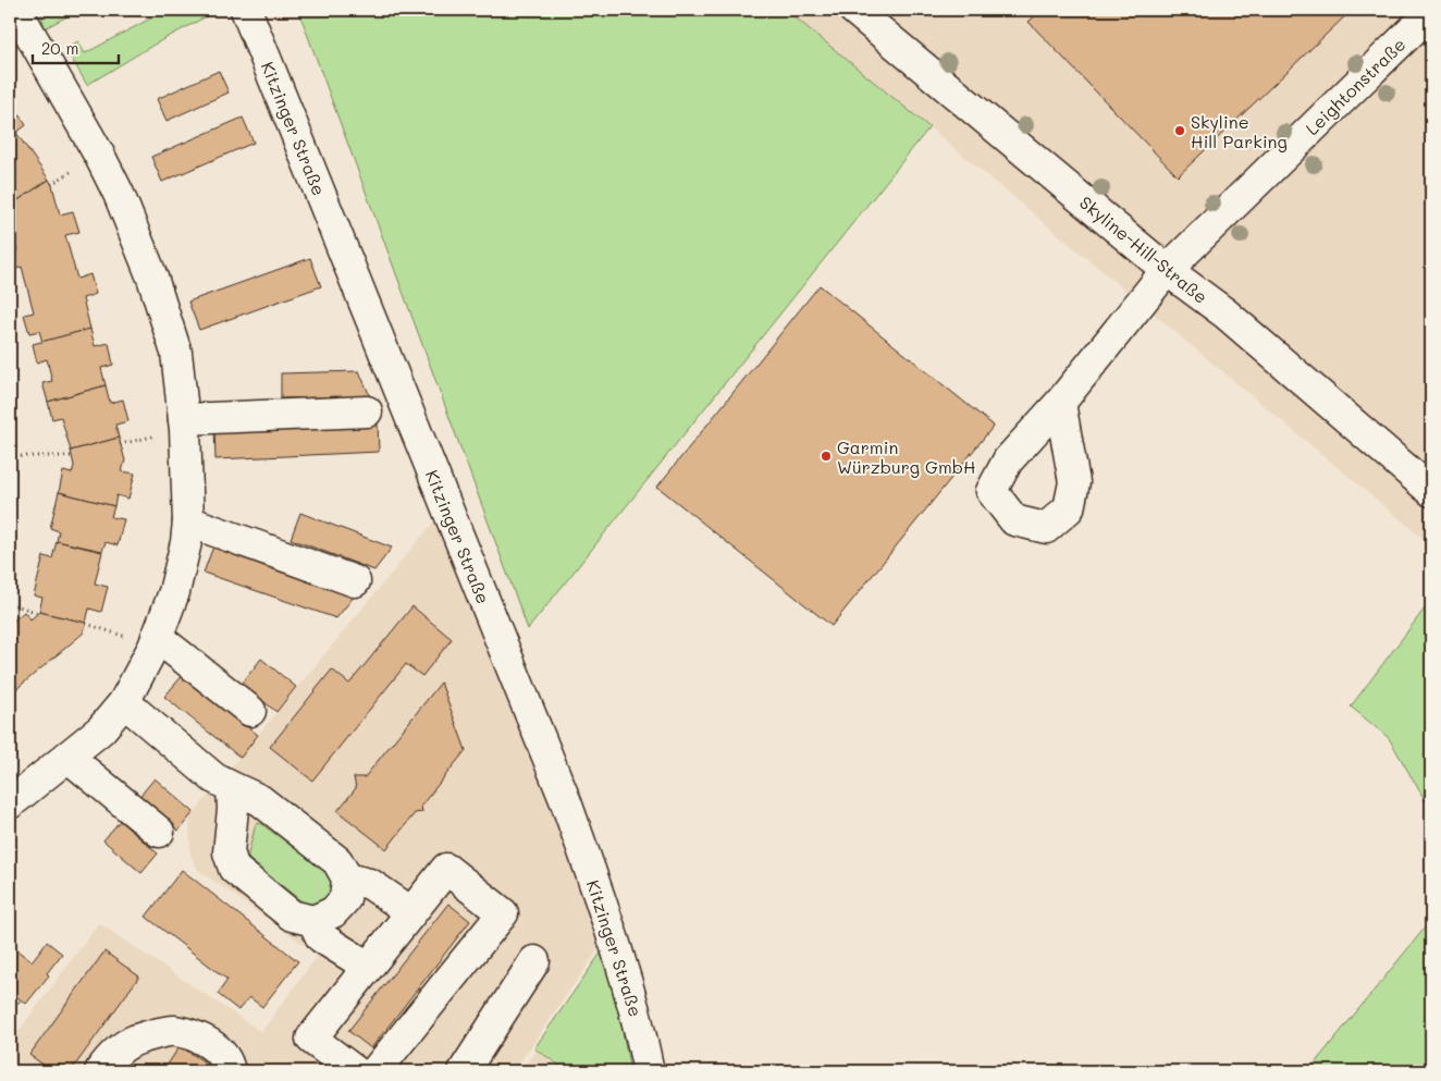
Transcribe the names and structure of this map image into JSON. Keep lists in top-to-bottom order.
{
  "streets": {
    "street": ["Leightonstraße", "Kitzinger Straße", "Skyline-Hill-Straße"]
  },
  "crossings": [
    ["Leightonstraße", "Skyline-Hill-Straße"]
  ],
  "places": ["Skyline Hill Parking", "Garmin Würzburg GmbH"],
  "scale_bar": "20 m"
}
